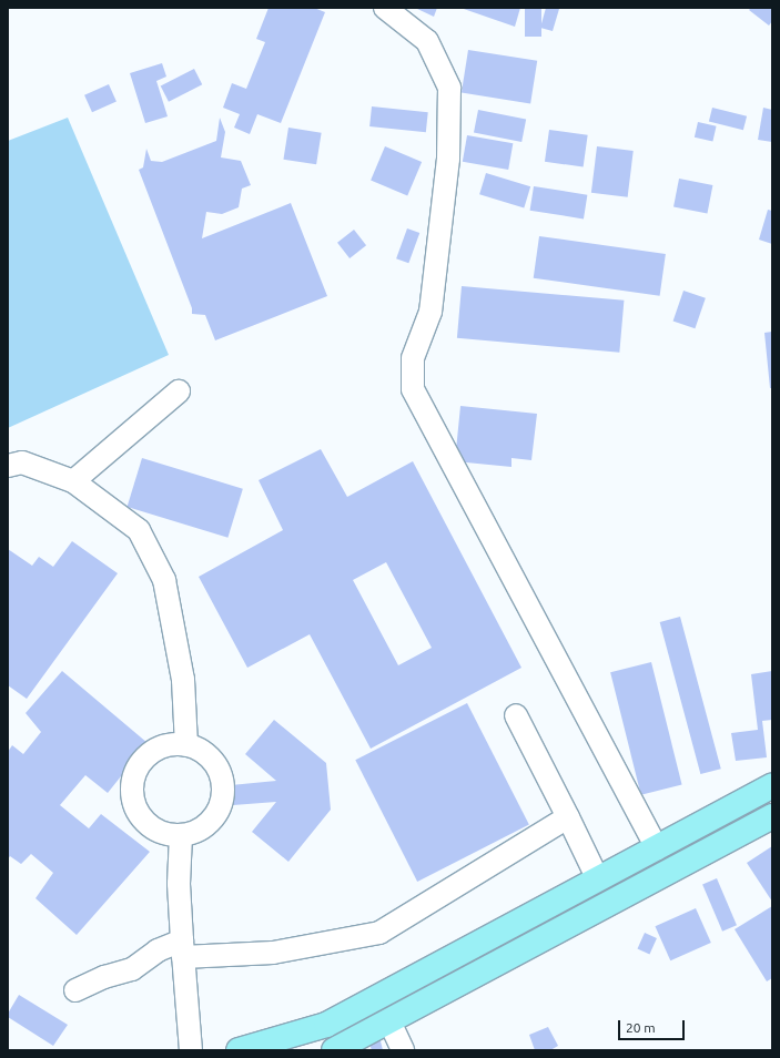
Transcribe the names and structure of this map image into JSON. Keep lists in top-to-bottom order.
{
  "scale_bar": "20 m"
}
